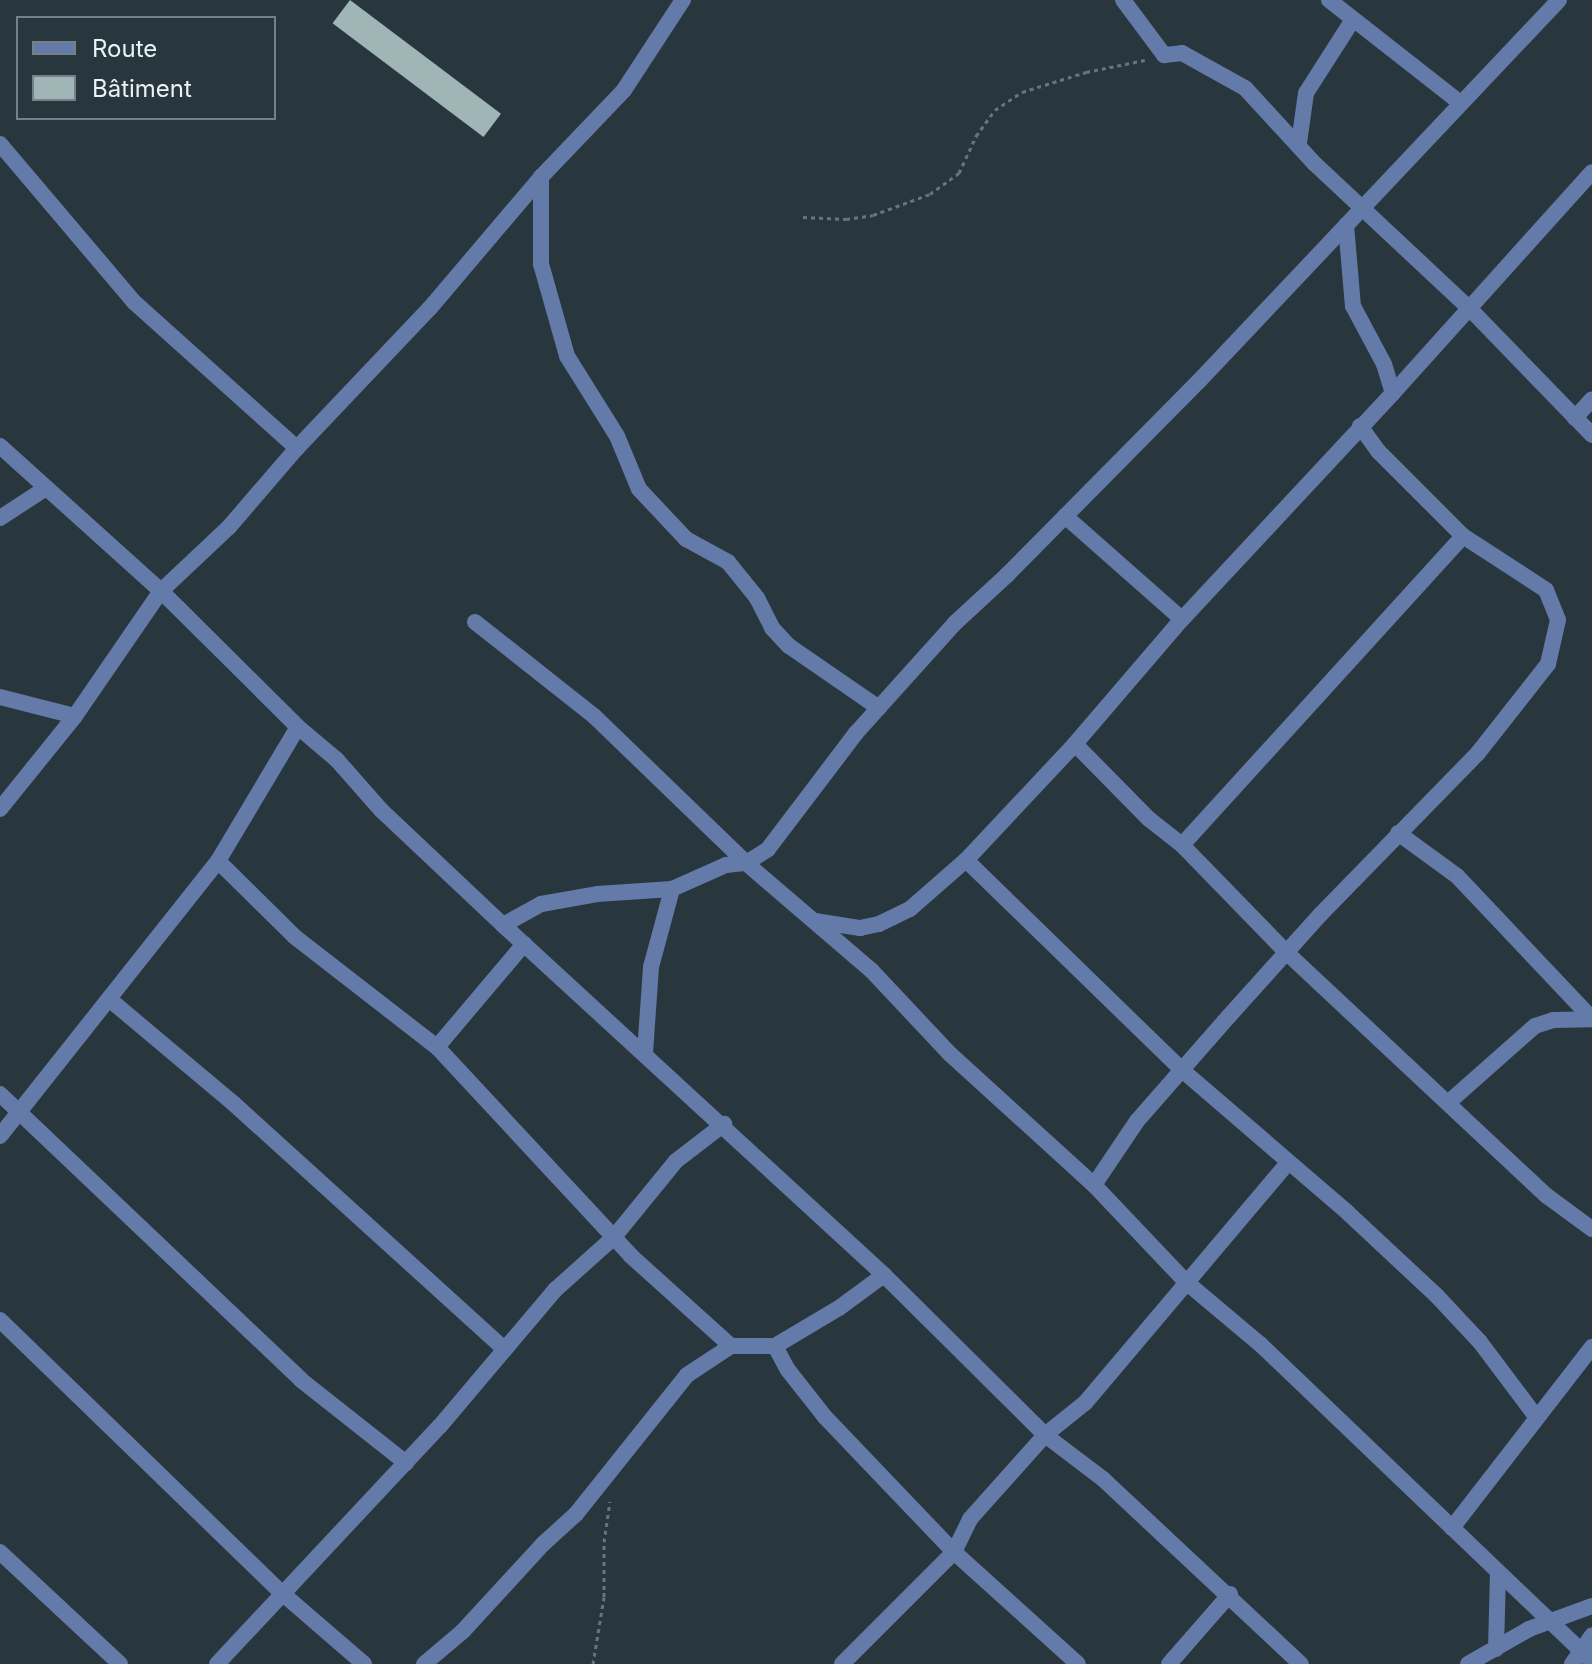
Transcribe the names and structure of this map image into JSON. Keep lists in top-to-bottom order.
{
  "legend": ["Route", "Bâtiment"]
}
